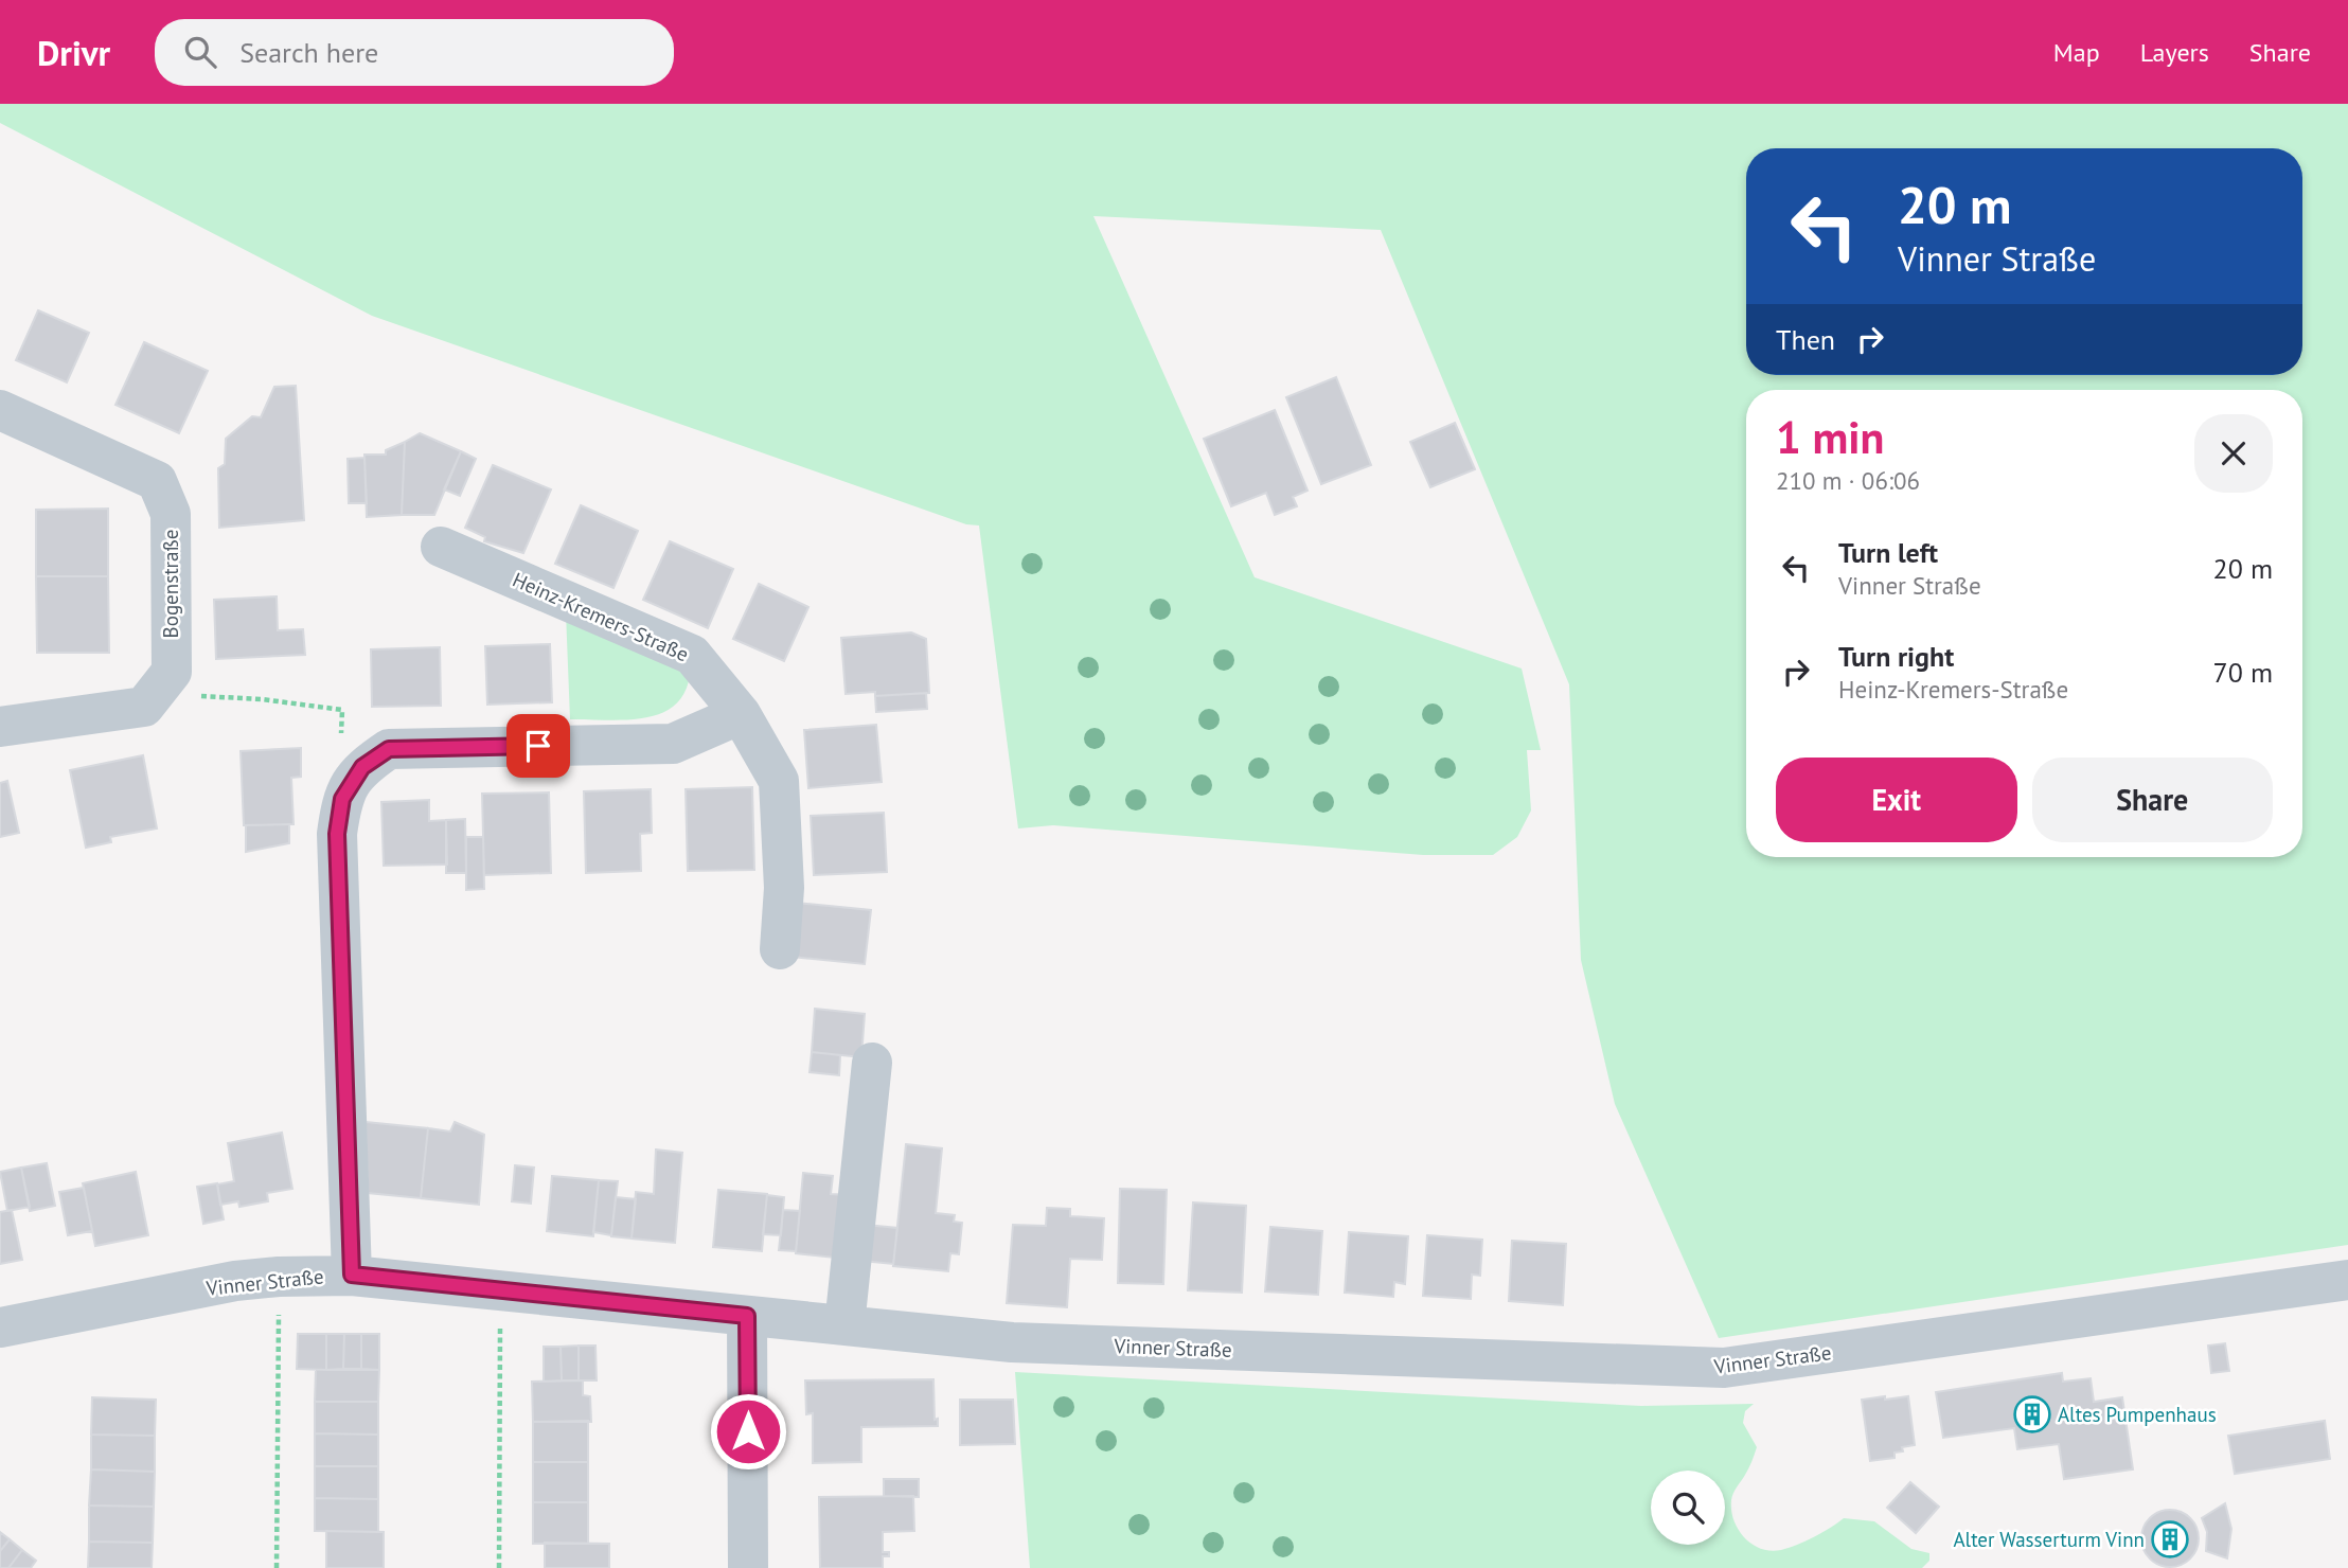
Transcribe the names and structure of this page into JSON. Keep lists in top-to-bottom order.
{
  "streets": {
    "street": ["Bogenstraße", "Heinz-Kremers-Straße", "Vinner Straße"]
  },
  "places": {
    "building": ["Altes Pumpenhaus", "Alter Wasserturm Vinn"]
  },
  "page": {
    "header": "Drivr",
    "search": "Search here",
    "nav": ["Map", "Layers", "Share"],
    "turn": ["20 m", "Vinner Straße"],
    "then": "Then",
    "heading": ["1 min", "210 m · 06:06"],
    "list": [
      {
        "name": "Turn left",
        "note": "Vinner Straße",
        "value": "20 m"
      },
      {
        "name": "Turn right",
        "note": "Heinz-Kremers-Straße",
        "value": "70 m"
      }
    ],
    "buttons": ["Exit", "Share"]
  }
}
